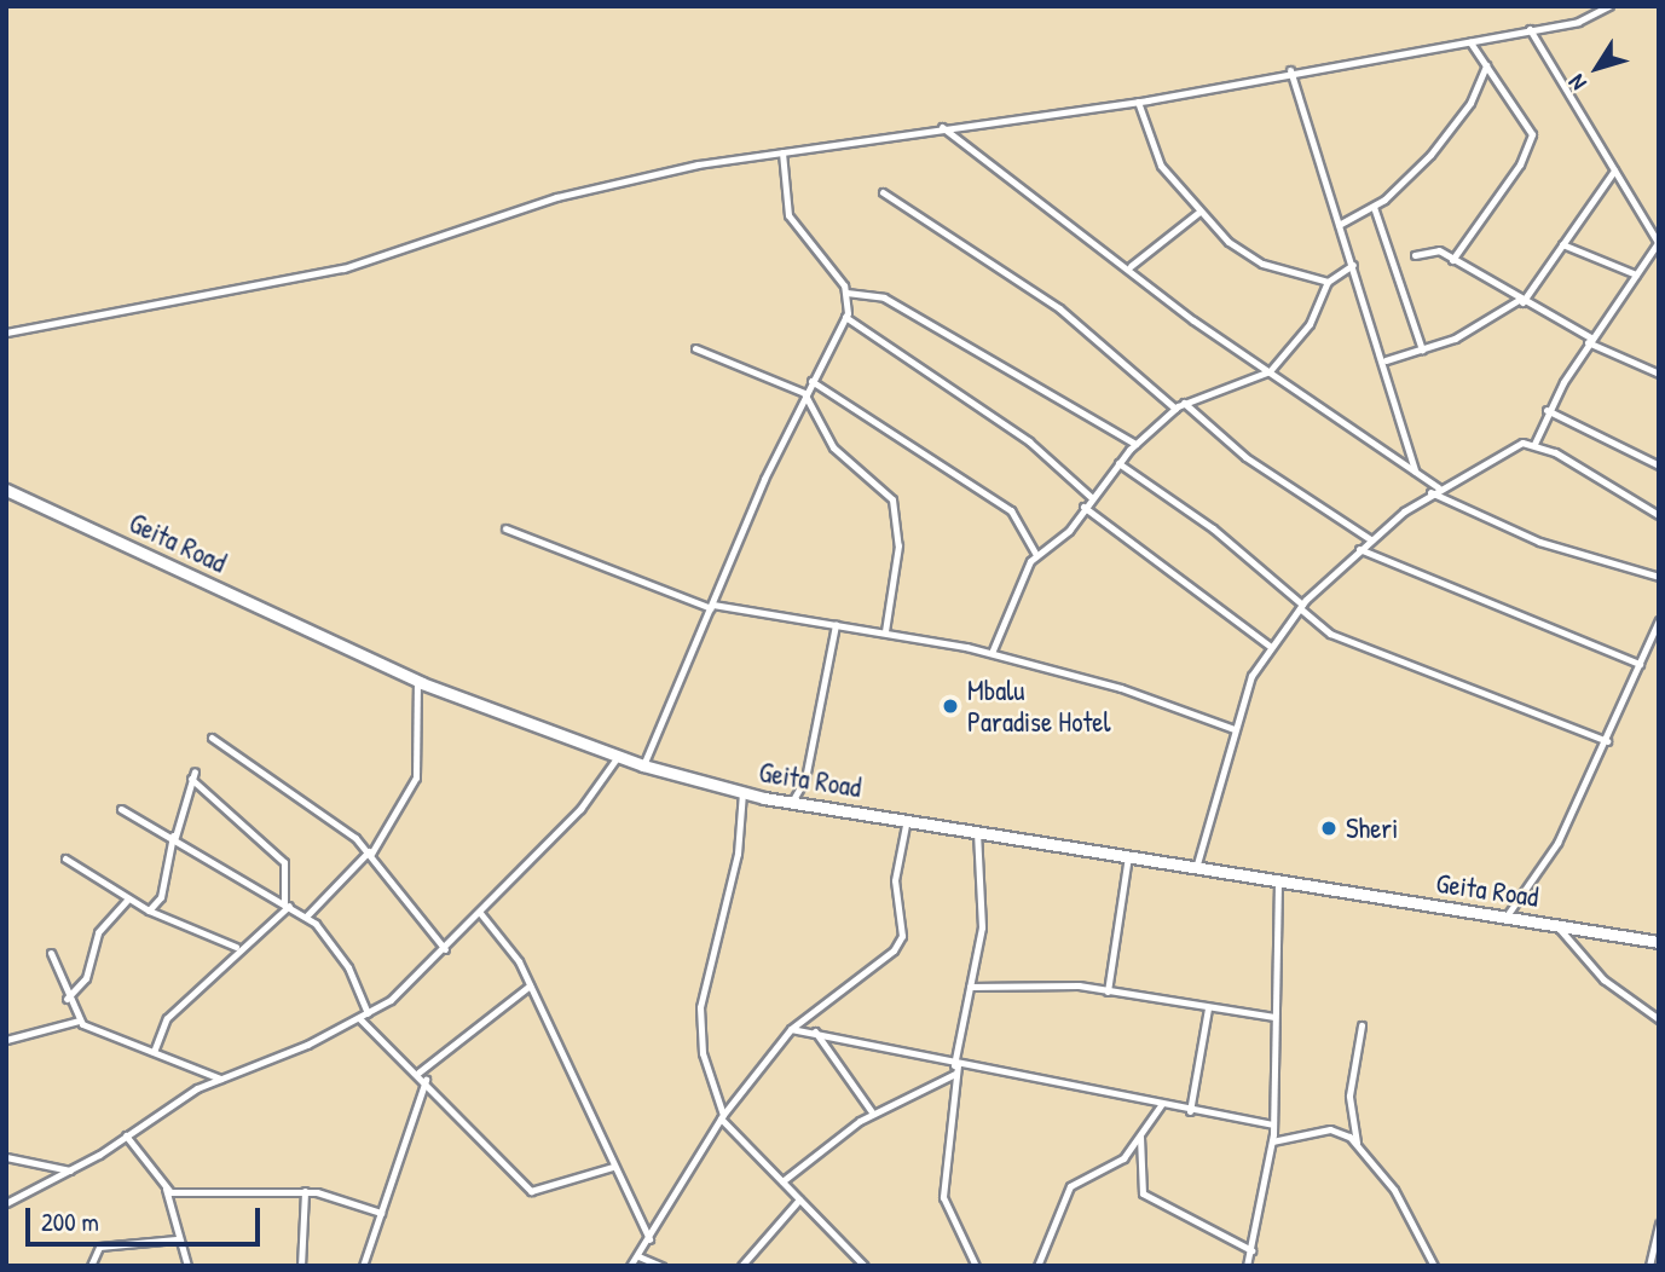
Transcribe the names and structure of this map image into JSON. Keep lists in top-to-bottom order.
{
  "streets": {
    "highway": ["Geita Road"]
  },
  "places": ["Mbalu Paradise Hotel", "Sheri"],
  "scale_bar": "200 m",
  "north": "bottom left"
}
